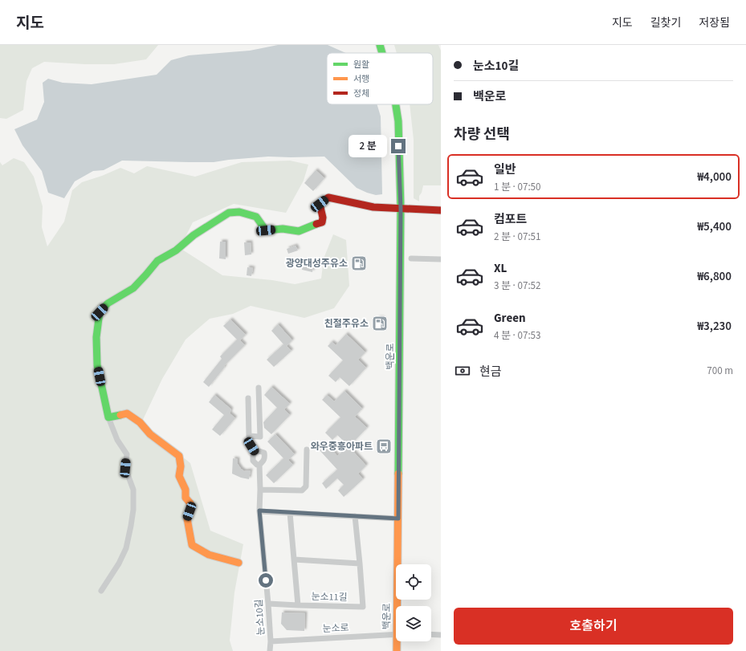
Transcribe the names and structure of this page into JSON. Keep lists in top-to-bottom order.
{
  "streets": {
    "street": [
      "백운로",
      "눈소11길",
      "눈소10길",
      "눈소로"
    ]
  },
  "crossings": [
    ["눈소10길", "눈소로"]
  ],
  "places": {
    "fuel station": ["광양대성주유소", "친절주유소"],
    "bus stop": ["와우중흥아파트"]
  },
  "legend": ["원활", "서행", "정체"],
  "page": {
    "header": "지도",
    "nav": ["지도", "길찾기", "저장됨"],
    "banner": ["눈소10길", "백운로"],
    "heading": "차량 선택",
    "bubble": "2 분",
    "list": [
      {
        "name": "일반",
        "note": "1 분 · 07:50",
        "value": "₩4,000"
      },
      {
        "name": "컴포트",
        "note": "2 분 · 07:51",
        "value": "₩5,400"
      },
      {
        "name": "XL",
        "note": "3 분 · 07:52",
        "value": "₩6,800"
      },
      {
        "name": "Green",
        "note": "4 분 · 07:53",
        "value": "₩3,230"
      }
    ],
    "pay": ["현금", "700 m"],
    "buttons": "호출하기"
  }
}
